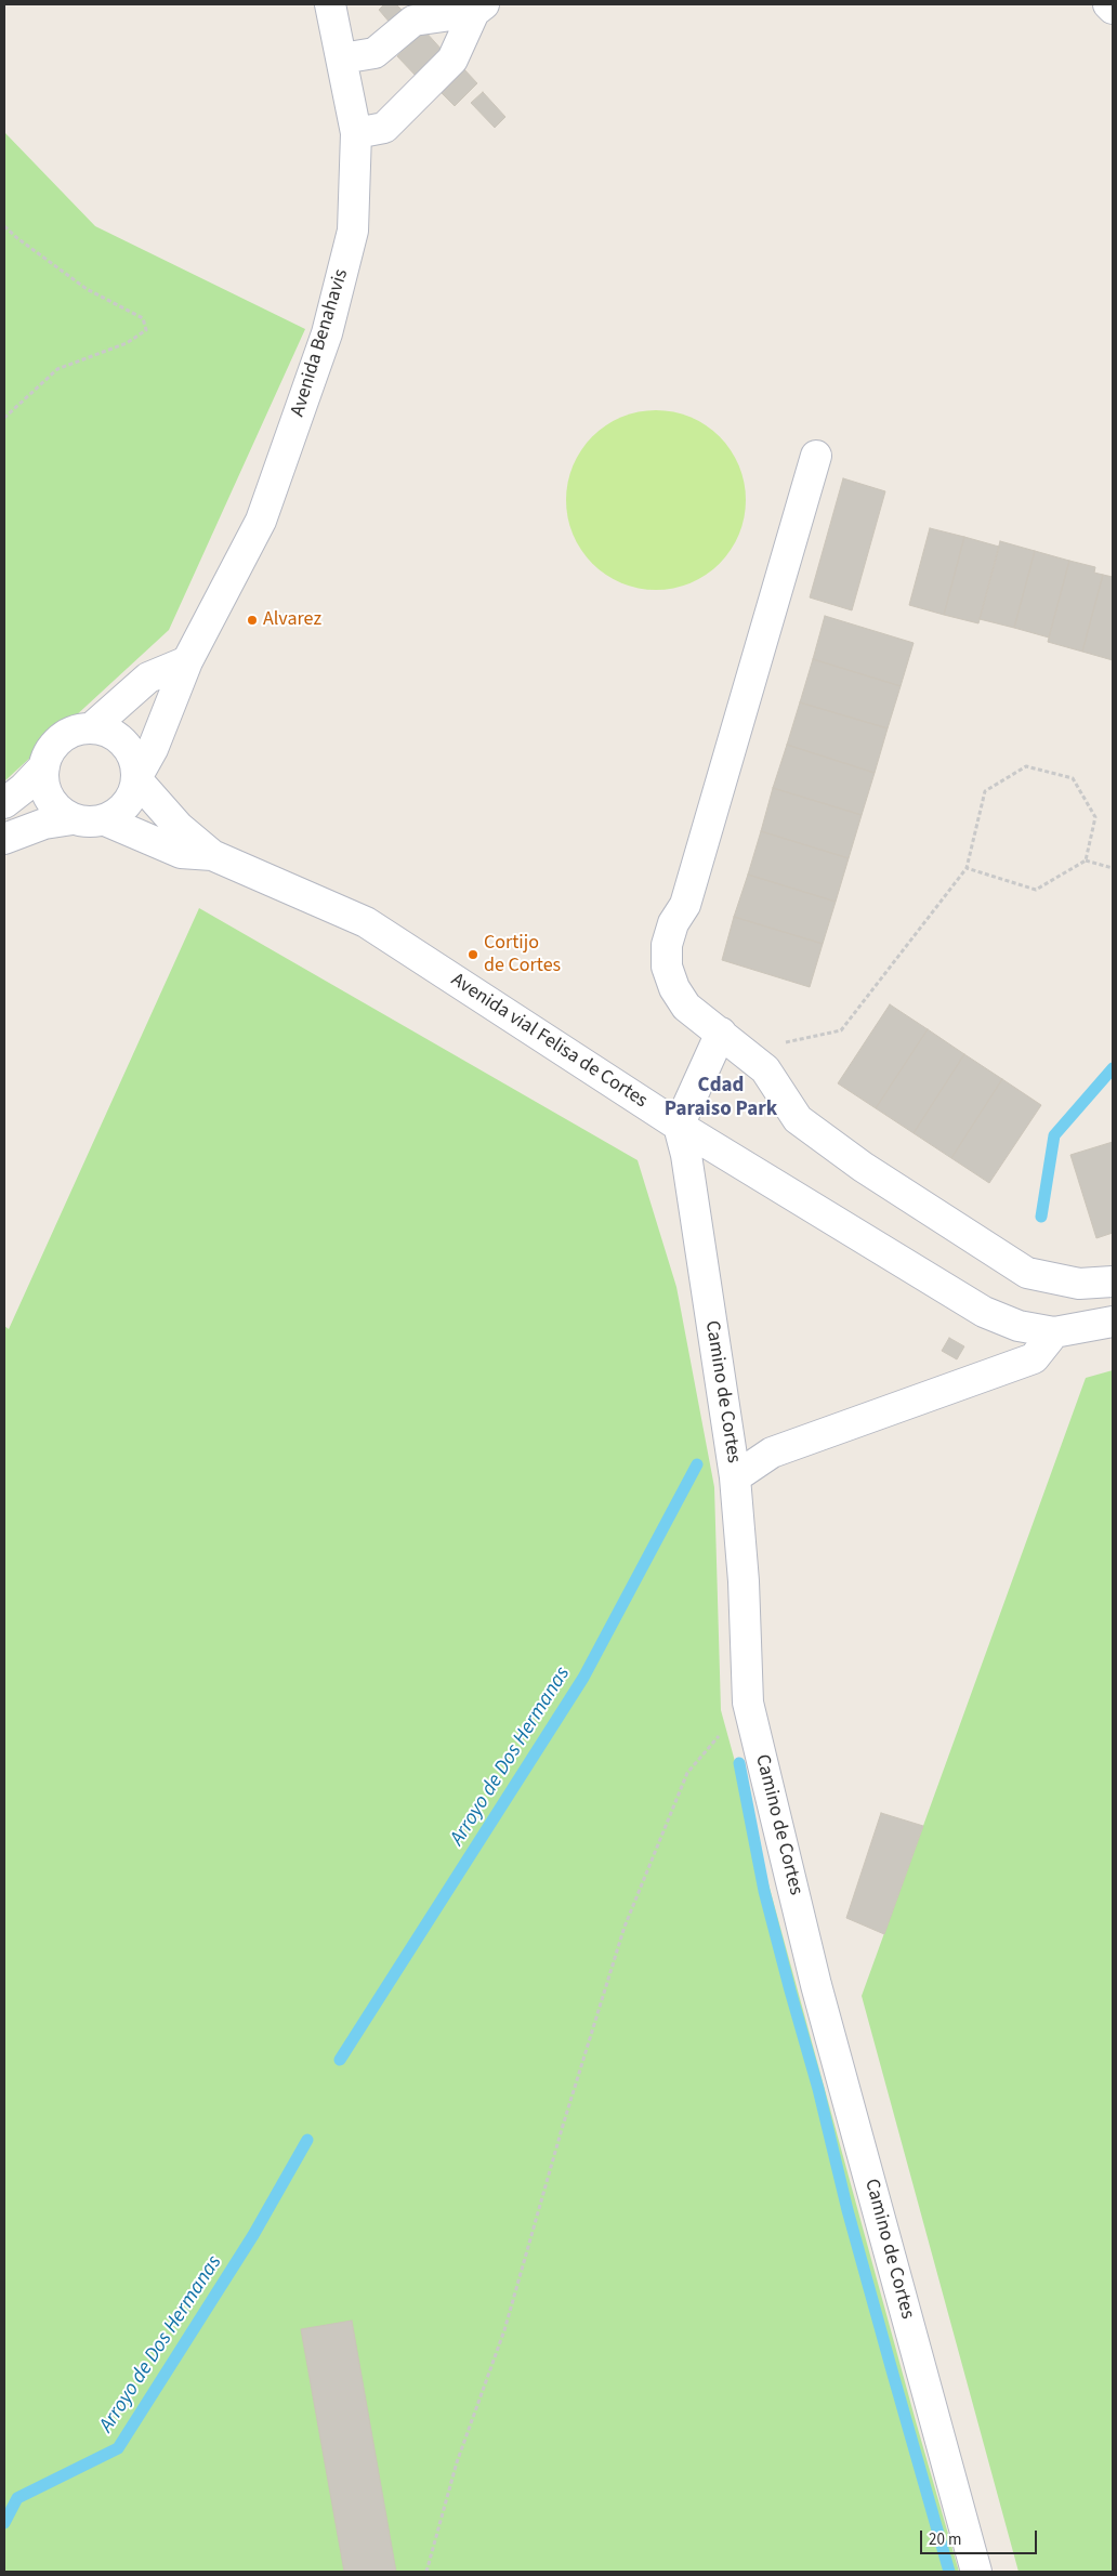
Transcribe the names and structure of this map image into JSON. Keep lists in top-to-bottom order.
{
  "streets": {
    "street": ["Avenida Benahavis", "Avenida vial Felisa de Cortes", "Camino de Cortes"]
  },
  "crossings": [
    ["Avenida Benahavis", "Avenida vial Felisa de Cortes"],
    ["Avenida vial Felisa de Cortes", "Camino de Cortes"]
  ],
  "districts": ["Cdad Paraiso Park"],
  "water": ["Arroyo de Dos Hermanas"],
  "places": ["Alvarez", "Cortijo de Cortes"],
  "scale_bar": "20 m"
}
